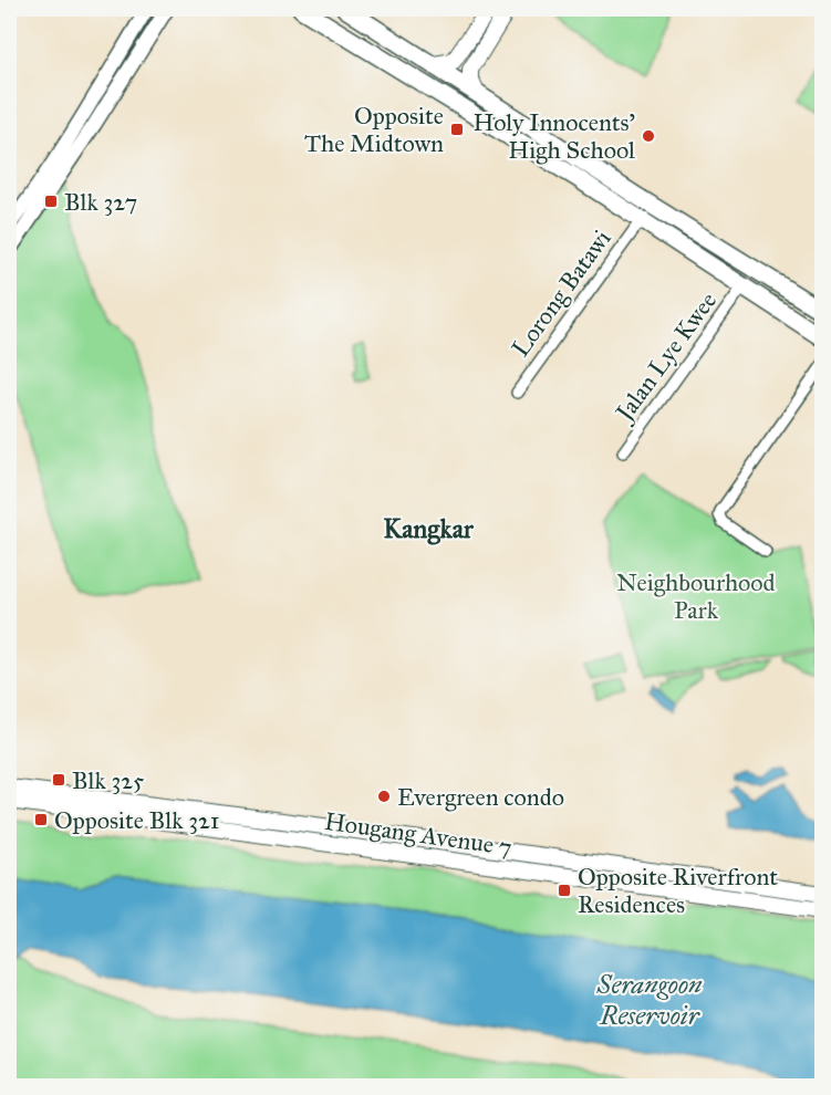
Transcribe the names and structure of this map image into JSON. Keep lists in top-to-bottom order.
{
  "streets": {
    "main road": ["Hougang Avenue 7"],
    "street": ["Lorong Batawi", "Jalan Lye Kwee"]
  },
  "districts": ["Kangkar"],
  "water": ["Serangoon Reservoir"],
  "parks": ["Neighbourhood Park"],
  "places": {
    "transit": [
      "Opposite The Midtown",
      "Blk 327",
      "Blk 325",
      "Opposite Blk 321",
      "Opposite Riverfront Residences"
    ],
    "other": ["Holy Innocents' High School", "Evergreen condo"]
  }
}
